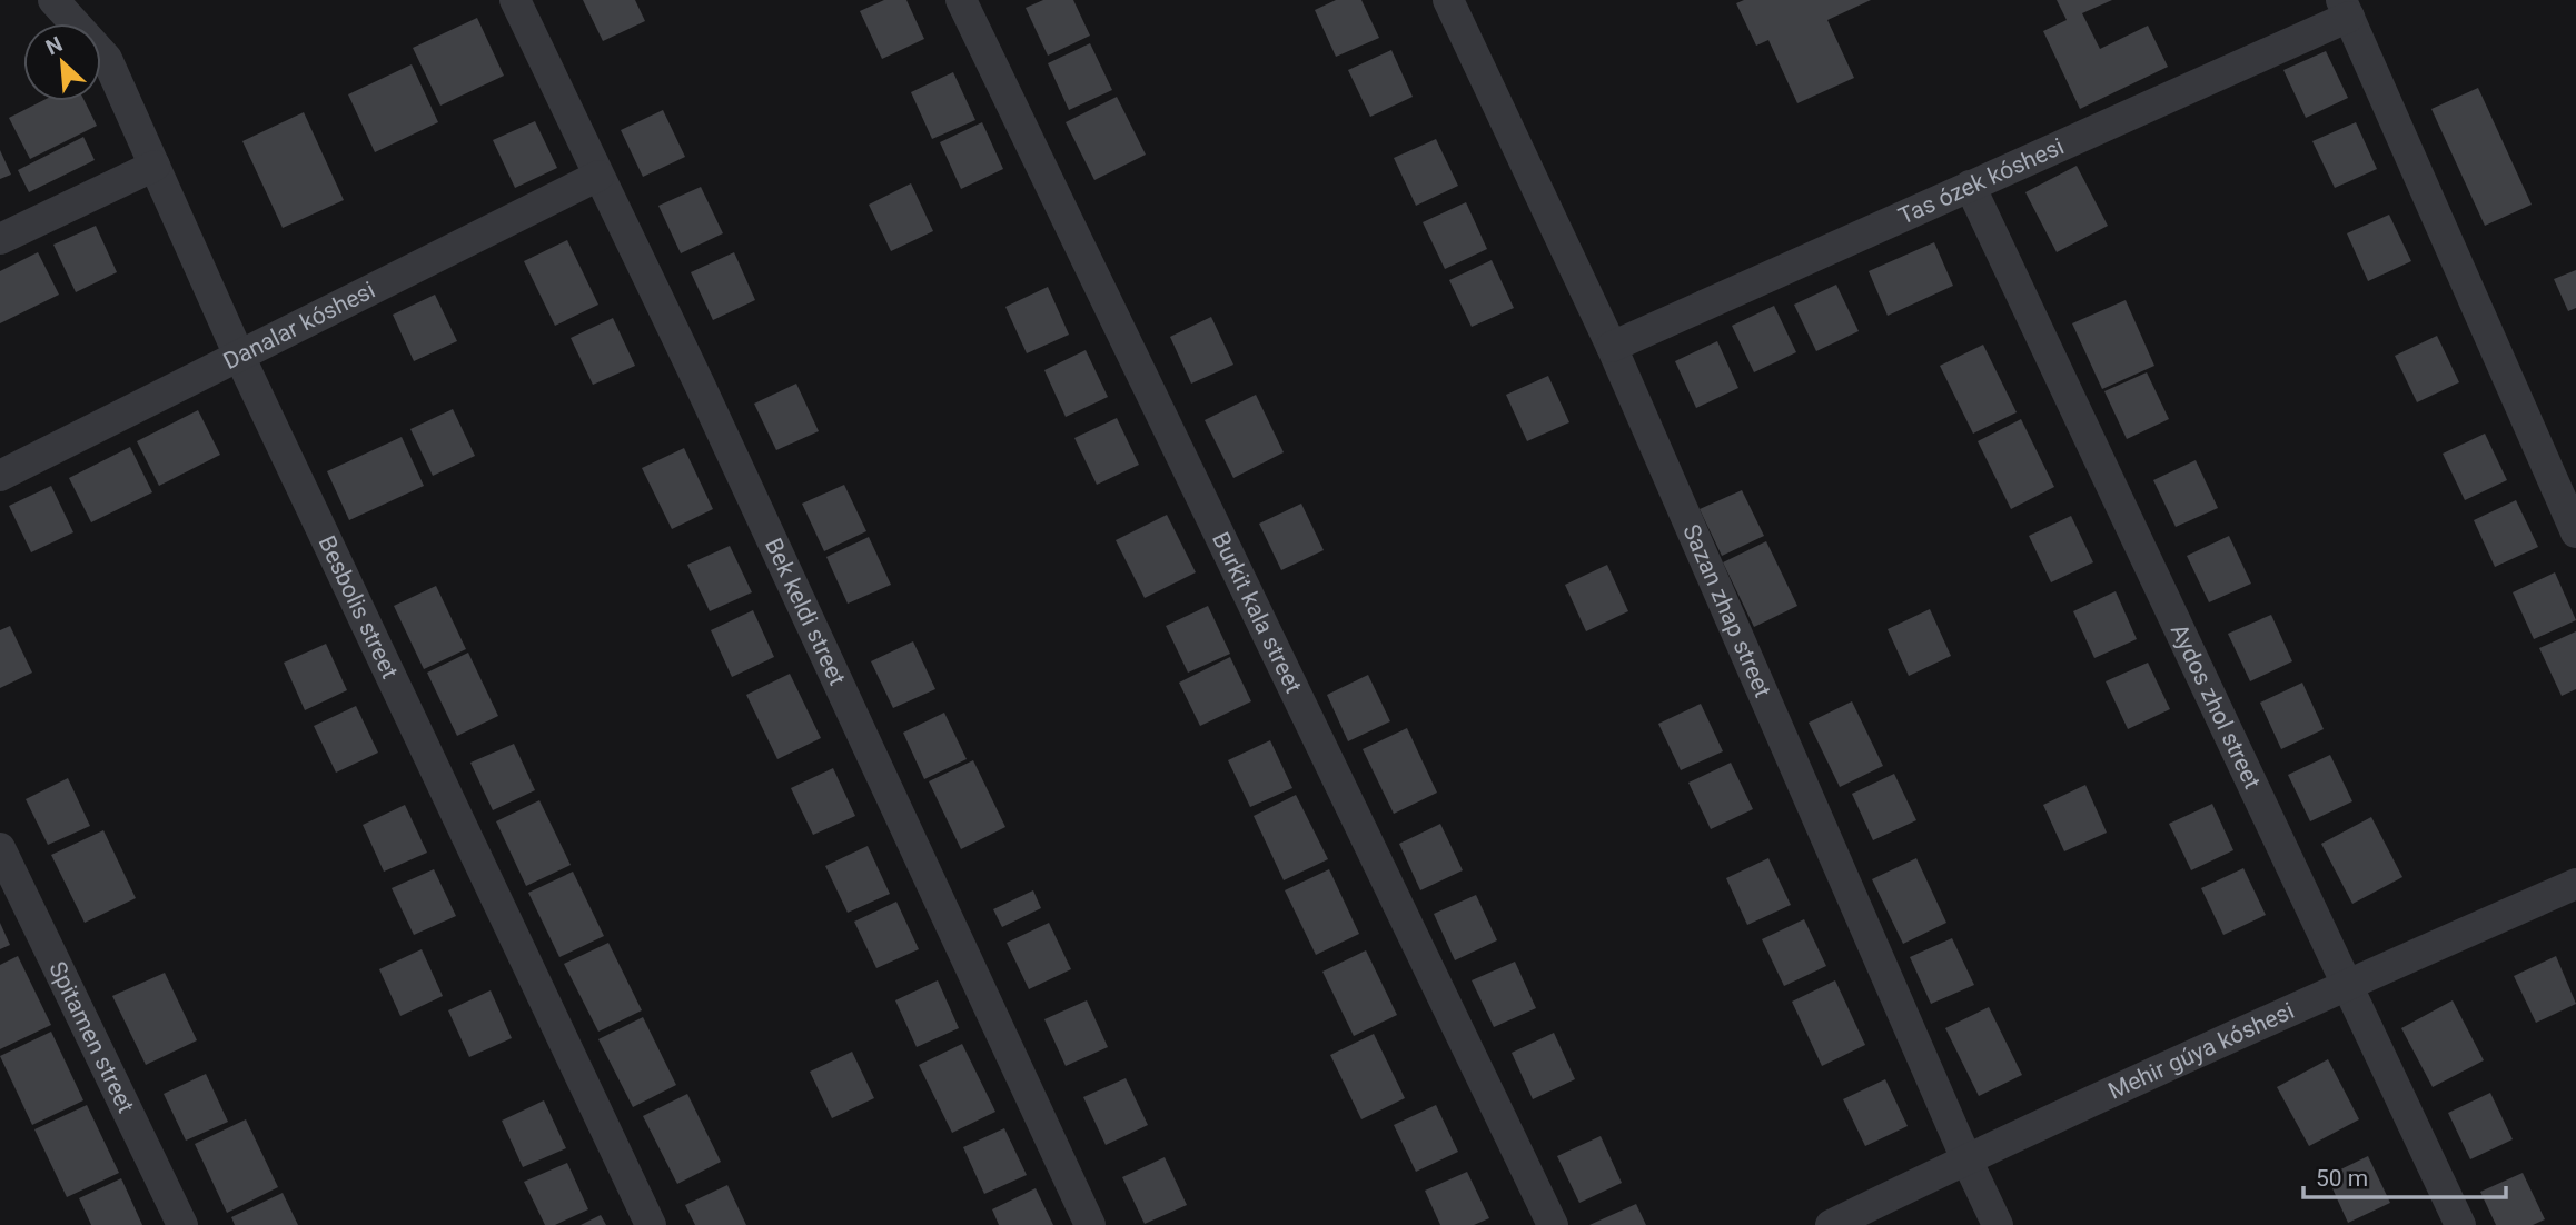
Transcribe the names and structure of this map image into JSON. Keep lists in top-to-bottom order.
{
  "streets": {
    "street": [
      "Tas ózek kóshesi",
      "Danalar kóshesi",
      "Besbolis street",
      "Sazan zhap street",
      "Bek keldi street",
      "Burkit kala street",
      "Aydos zhol street",
      "Spitamen street",
      "Mehir gúyа kóshesi"
    ]
  },
  "crossings": [
    ["Tas ózek kóshesi", "Sazan zhap street"],
    ["Tas ózek kóshesi", "Aydos zhol street"],
    ["Danalar kóshesi", "Besbolis street"],
    ["Danalar kóshesi", "Bek keldi street"],
    ["Sazan zhap street", "Mehir gúyа kóshesi"],
    ["Aydos zhol street", "Mehir gúyа kóshesi"]
  ],
  "scale_bar": "50 m",
  "north": "top left"
}
